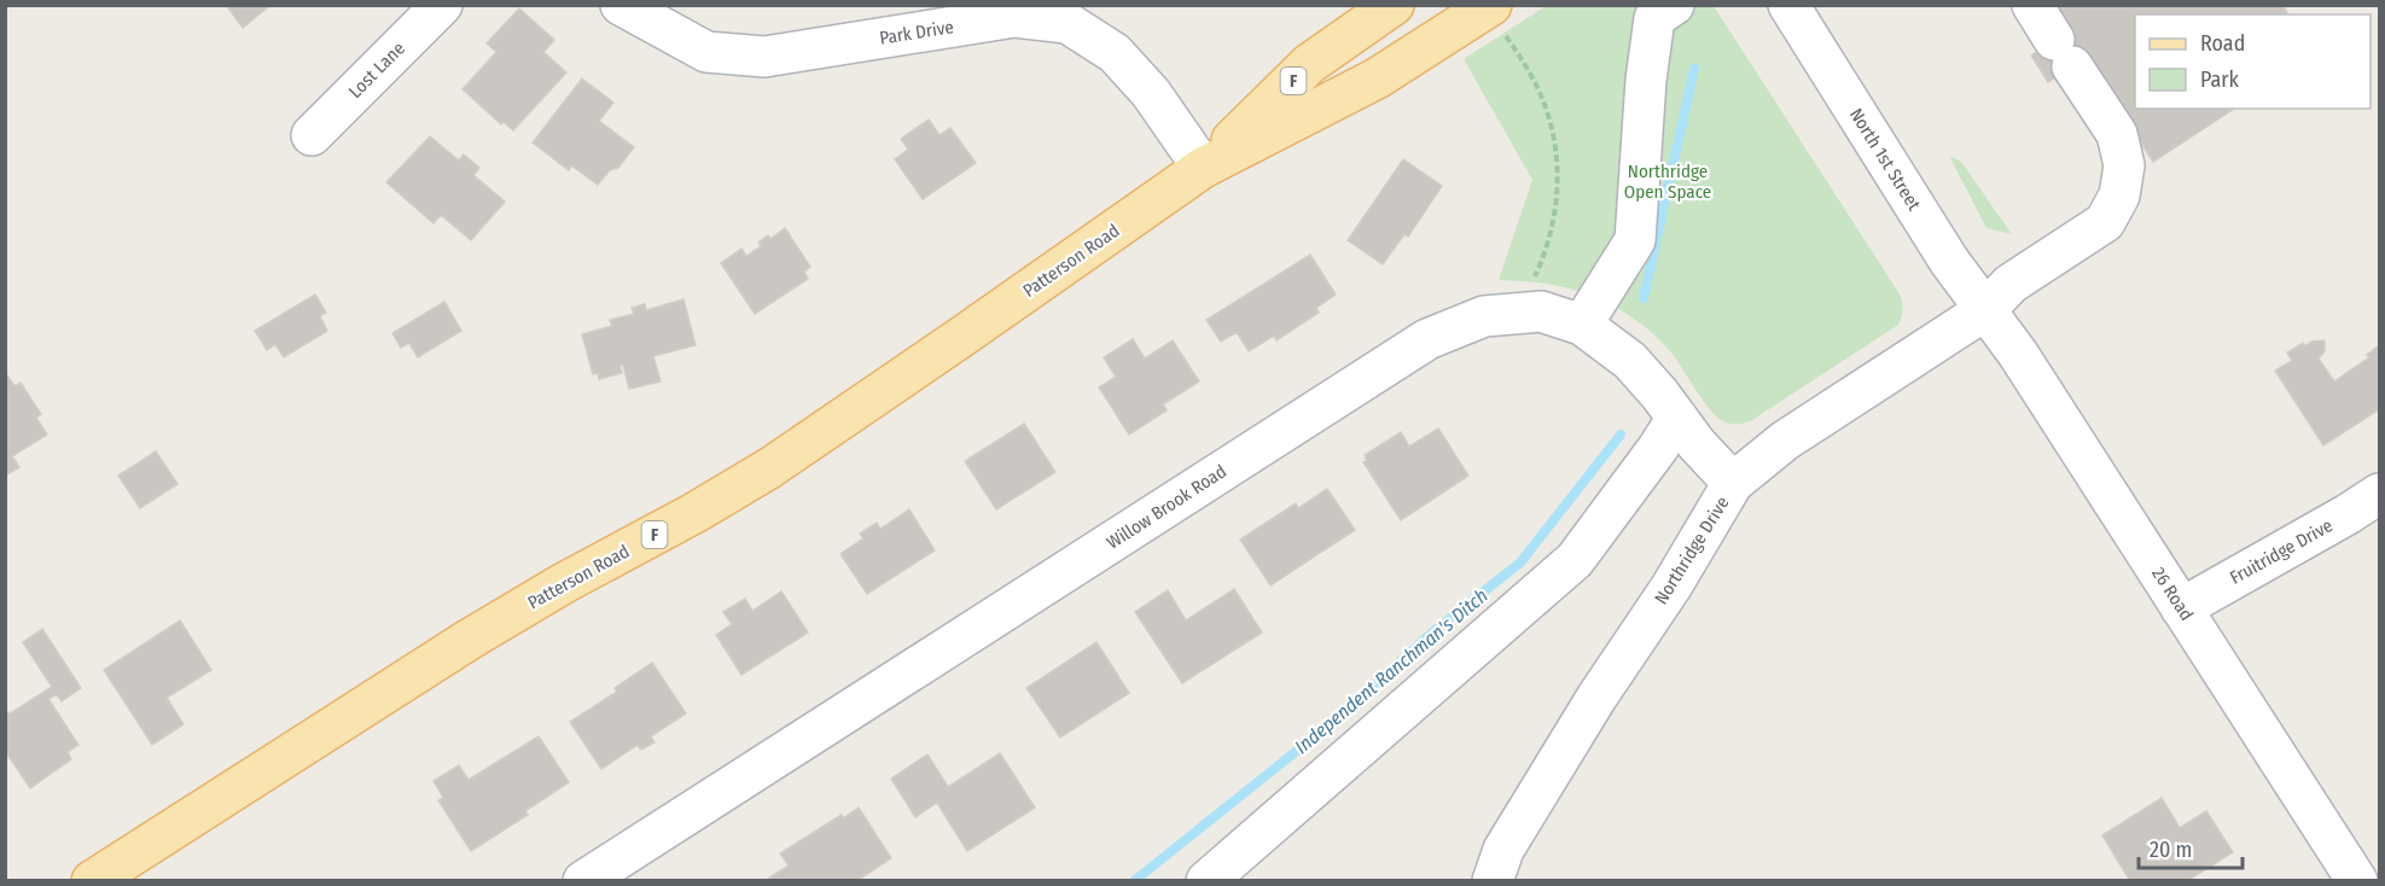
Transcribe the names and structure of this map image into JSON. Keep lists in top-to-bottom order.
{
  "streets": {
    "main road": ["F", "Patterson Road"],
    "street": [
      "Park Drive",
      "Lost Lane",
      "North 1st Street",
      "Willow Brook Road",
      "Northridge Drive",
      "Fruitridge Drive",
      "26 Road"
    ]
  },
  "crossings": [
    ["Park Drive", "Patterson Road"],
    ["North 1st Street", "Northridge Drive"],
    ["North 1st Street", "26 Road"],
    ["Willow Brook Road", "Northridge Drive"],
    ["Northridge Drive", "26 Road"],
    ["Fruitridge Drive", "26 Road"]
  ],
  "water": ["Independent Ranchman's Ditch"],
  "parks": ["Northridge Open Space"],
  "legend": ["Road", "Park"],
  "scale_bar": "20 m"
}
